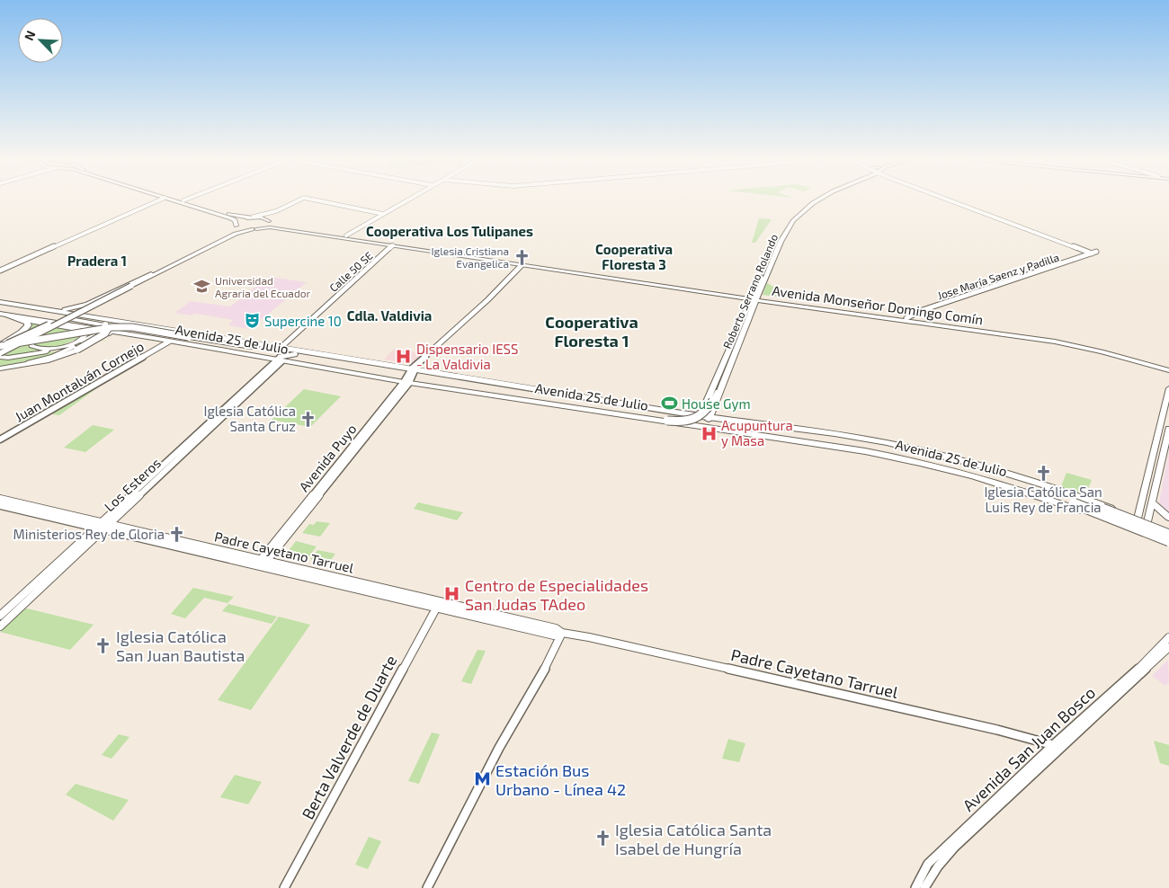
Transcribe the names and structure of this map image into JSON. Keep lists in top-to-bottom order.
{
  "streets": {
    "main road": ["Roberto Serrano Rolando", "Avenida Monseñor Domingo Comín", "Avenida 25 de Julio"],
    "street": [
      "Calle 50 SE",
      "Jose María Saenz y Padilla",
      "Juan Montalván Cornejo",
      "Avenida Puyo",
      "Los Esteros",
      "Padre Cayetano Tarruel",
      "Berta Valverde de Duarte",
      "Avenida San Juan Bosco"
    ]
  },
  "crossings": [
    ["Calle 50 SE", "Avenida 25 de Julio"],
    ["Jose María Saenz y Padilla", "Avenida Monseñor Domingo Comín"],
    ["Roberto Serrano Rolando", "Avenida Monseñor Domingo Comín"],
    ["Roberto Serrano Rolando", "Avenida 25 de Julio"],
    ["Avenida 25 de Julio", "Juan Montalván Cornejo"],
    ["Avenida 25 de Julio", "Avenida Puyo"],
    ["Avenida 25 de Julio", "Los Esteros"],
    ["Avenida Puyo", "Padre Cayetano Tarruel"],
    ["Los Esteros", "Padre Cayetano Tarruel"],
    ["Padre Cayetano Tarruel", "Berta Valverde de Duarte"],
    ["Padre Cayetano Tarruel", "Avenida San Juan Bosco"]
  ],
  "districts": [
    "Cooperativa Los Tulipanes",
    "Cooperativa Floresta 3",
    "Pradera 1",
    "Cdla. Valdivia",
    "Cooperativa Floresta 1"
  ],
  "places": {
    "church": [
      "Iglesia Cristiana Evangelica",
      "Iglesia Católica Santa Cruz",
      "Iglesia Católica San Luis Rey de Francia",
      "Ministerios Rey de Gloria",
      "Iglesia Católica San Juan Bautista",
      "Iglesia Católica Santa Isabel de Hungría"
    ],
    "school or university": ["Universidad Agraria del Ecuador"],
    "theatre": ["Supercine 10"],
    "hospital": ["Dispensario IESS - La Valdivia", "Acupuntura y Masa", "Centro de Especialidades San Judas TAdeo"],
    "sports": ["House Gym"],
    "metro station": ["Estación Bus Urbano - Línea 42"]
  },
  "north": "top left"
}
